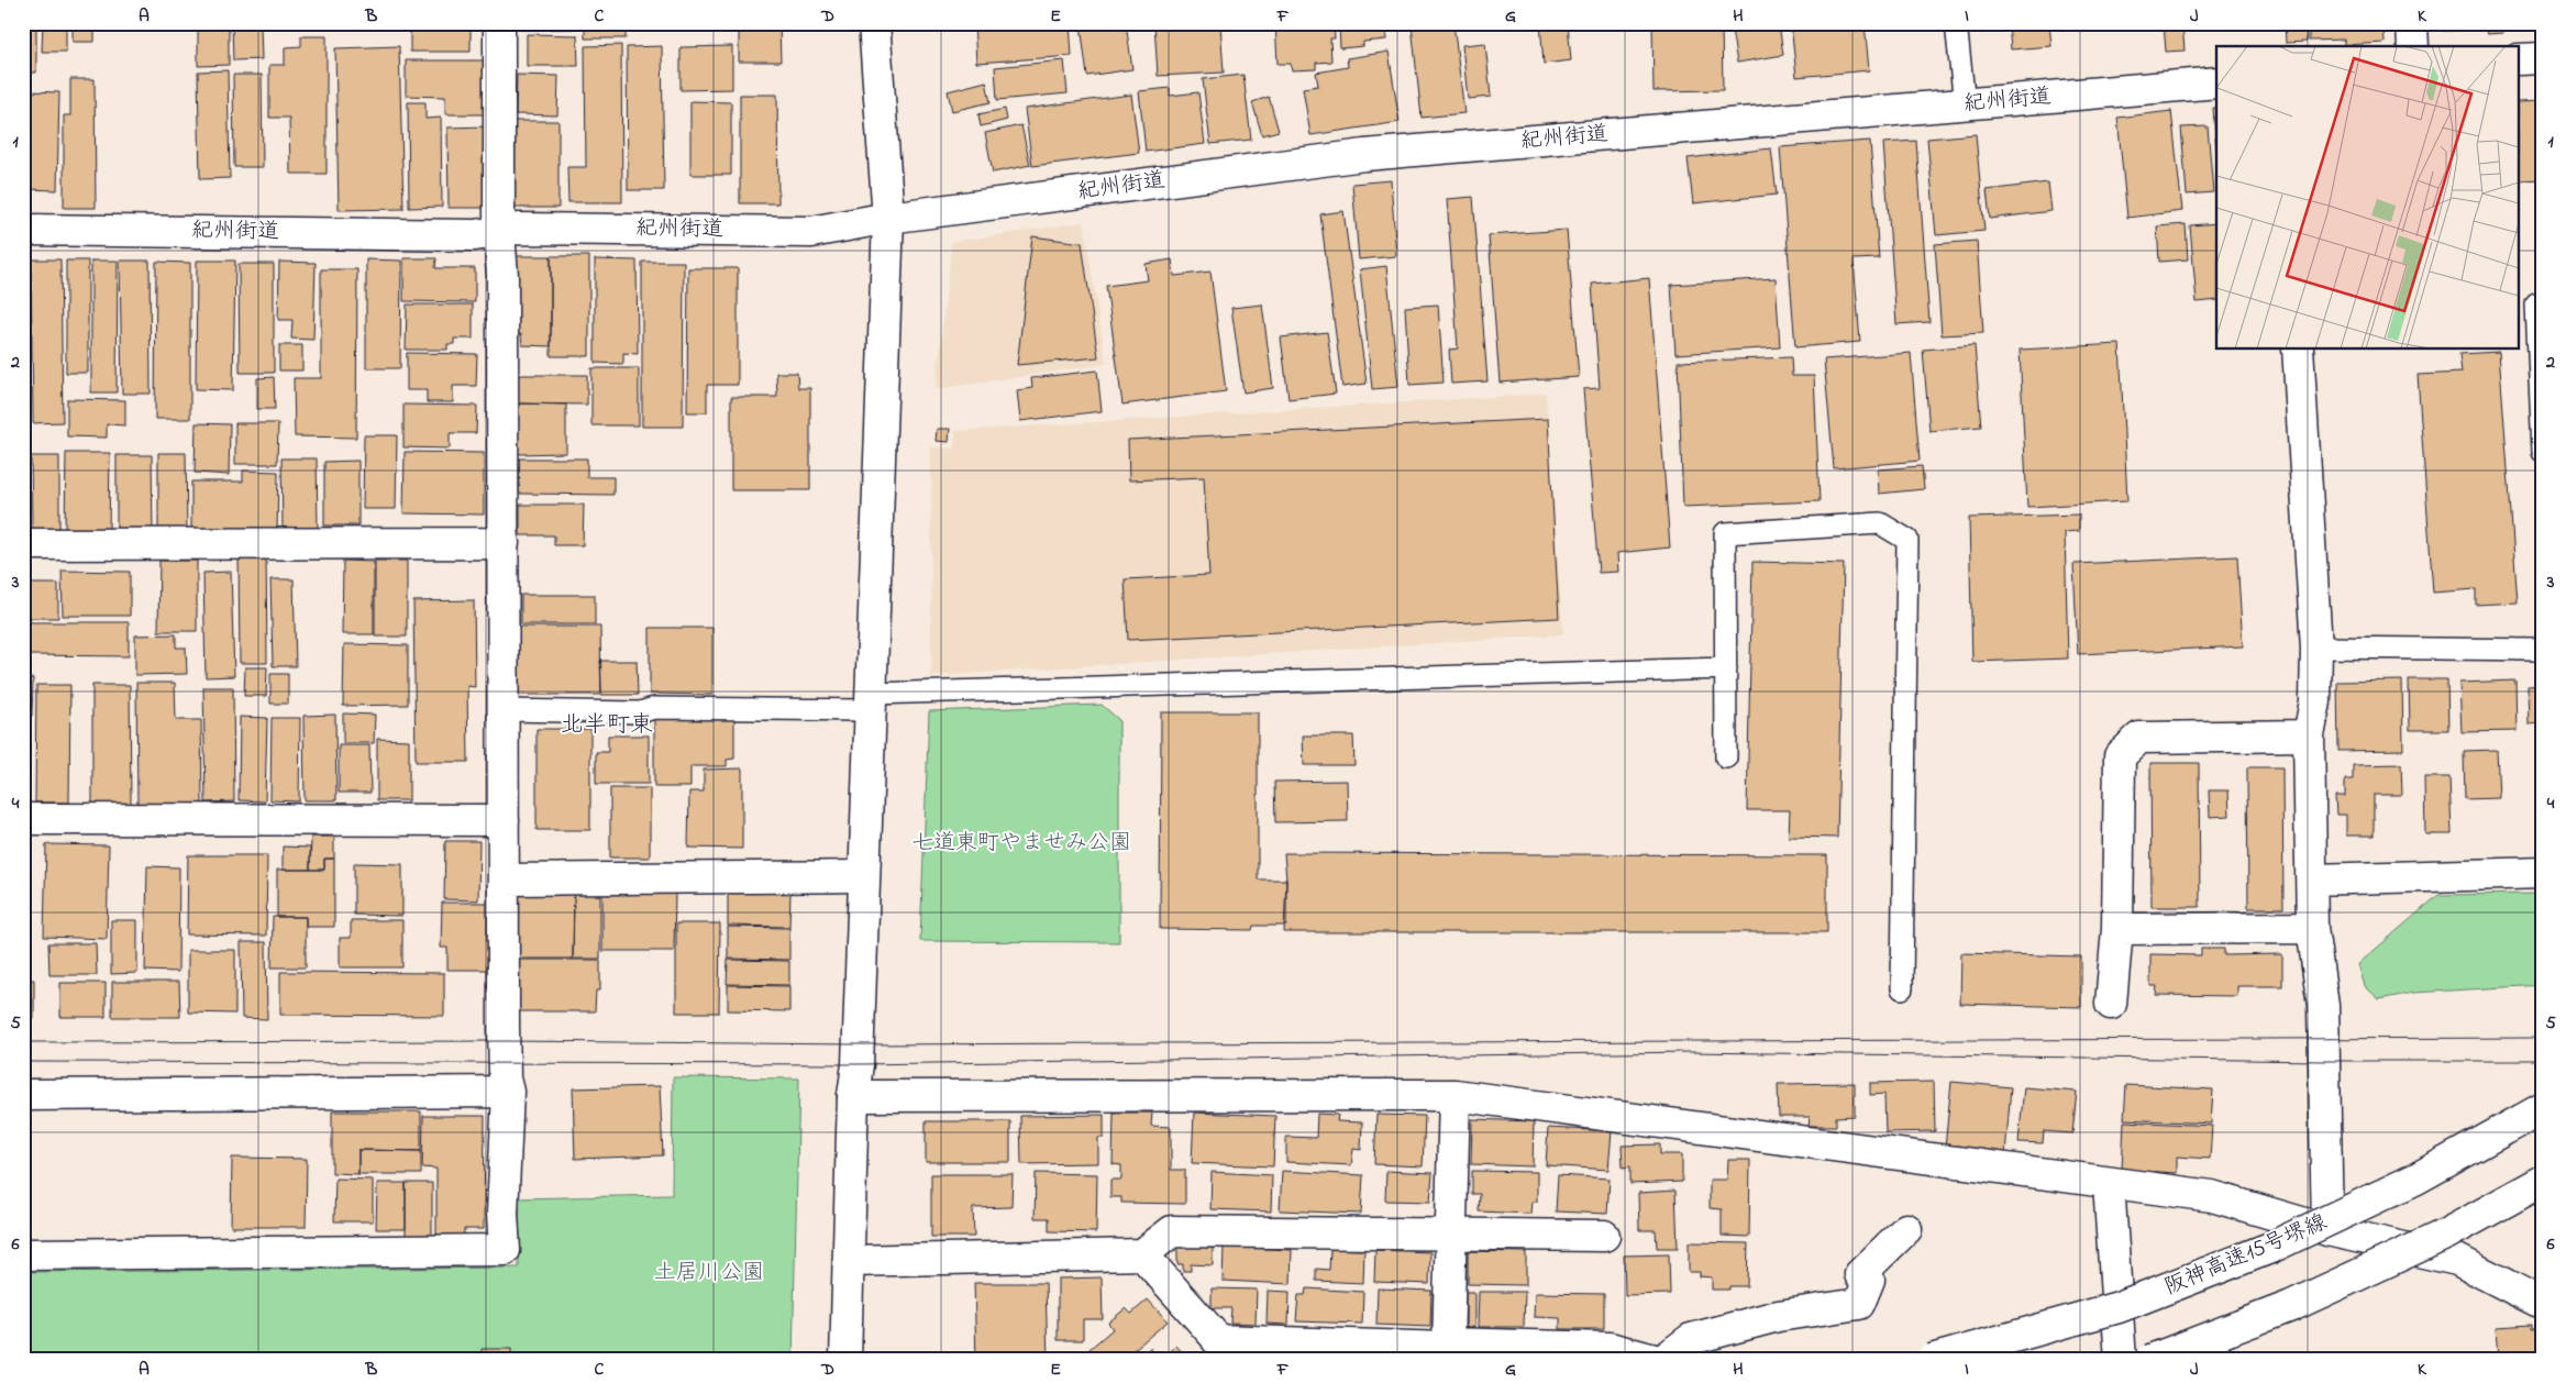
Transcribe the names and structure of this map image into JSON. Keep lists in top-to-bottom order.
{
  "streets": {
    "main road": ["紀州街道", "阪神高速15号堺線"]
  },
  "districts": ["北半町東"],
  "parks": ["七道東町やませみ公園", "土居川公園"],
  "grid": {
    "columns": [
      "A",
      "B",
      "C",
      "D",
      "E",
      "F",
      "G",
      "H",
      "I",
      "J",
      "K"
    ],
    "rows": [
      "1",
      "2",
      "3",
      "4",
      "5",
      "6"
    ]
  }
}
